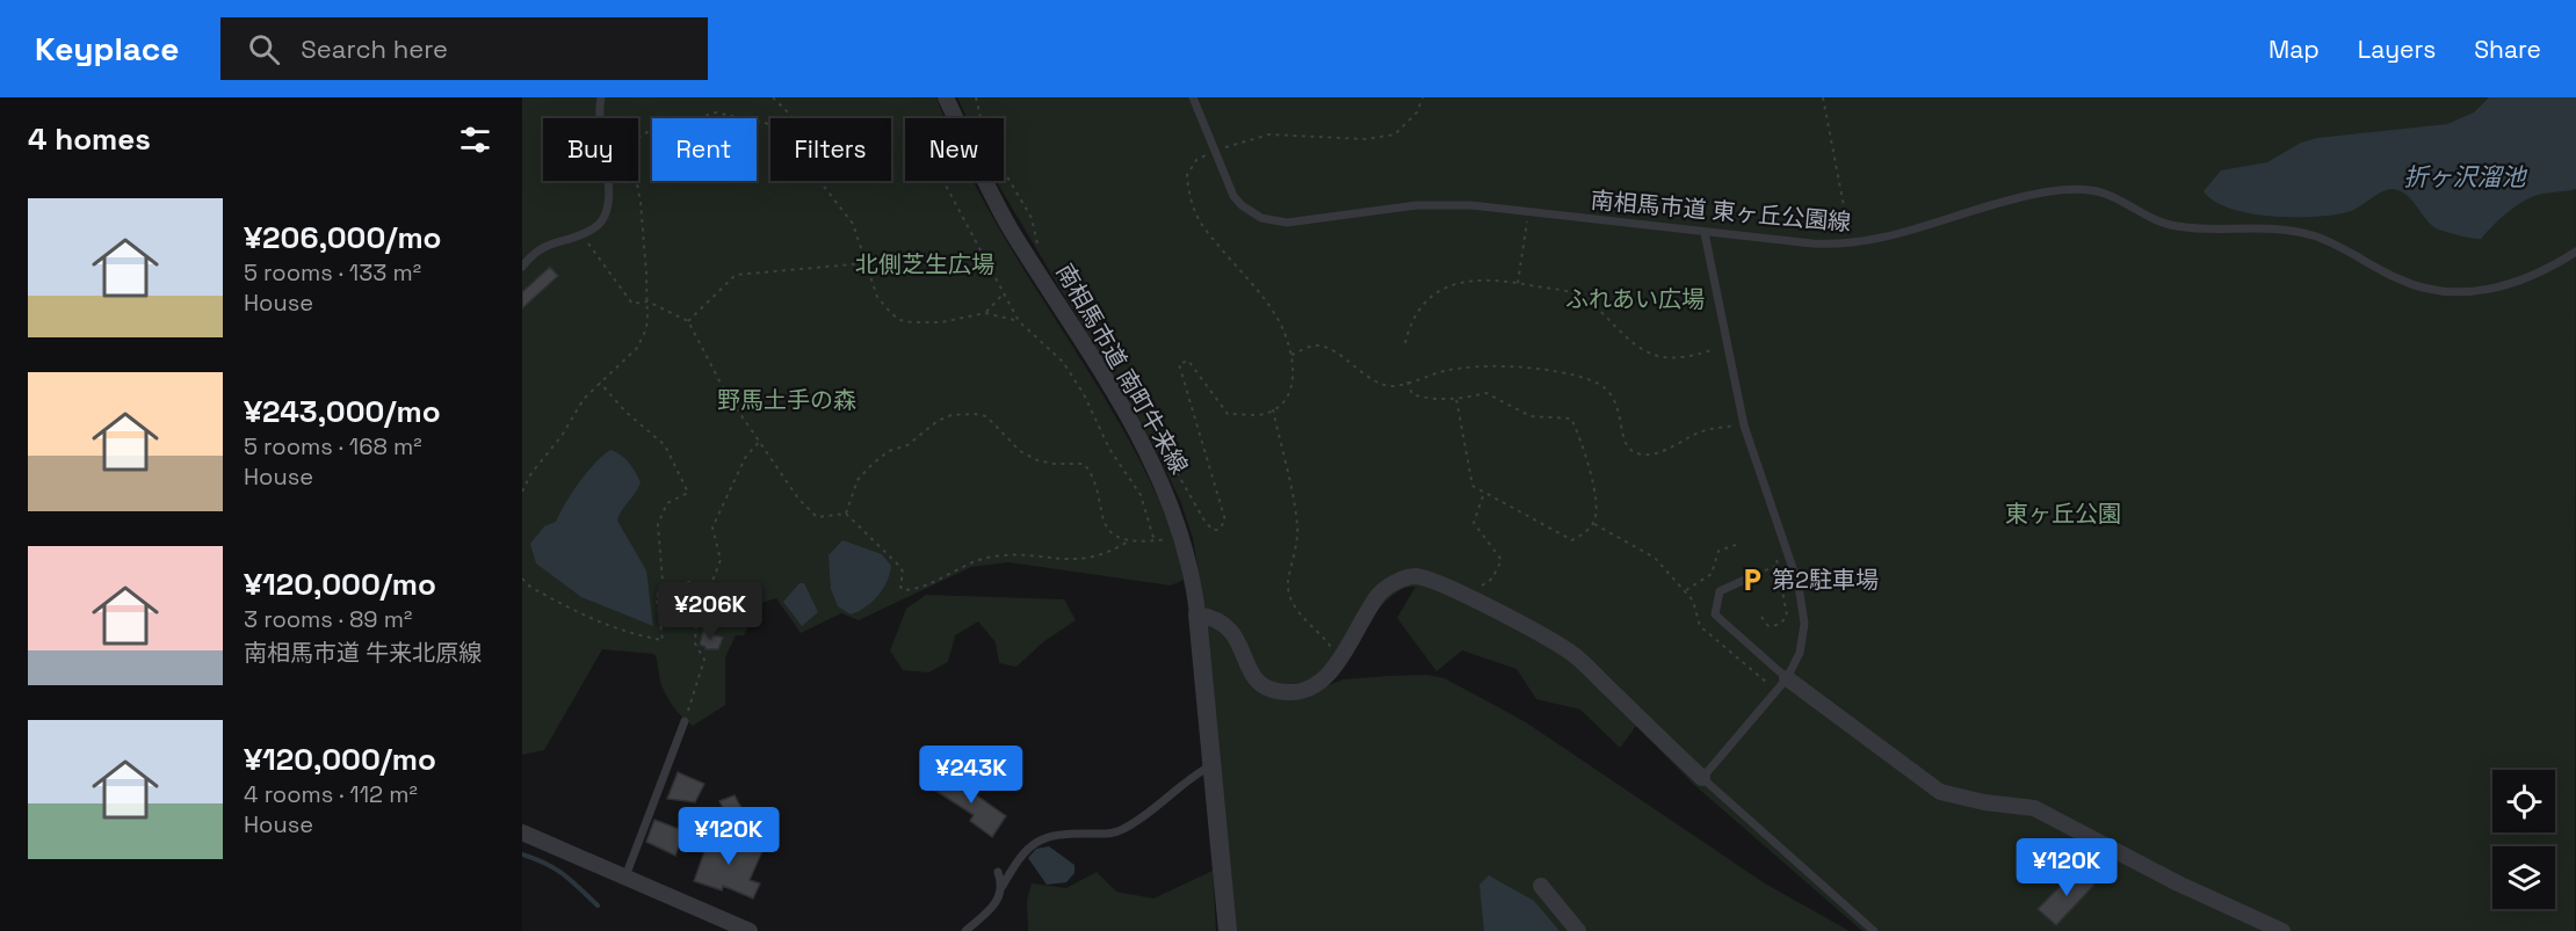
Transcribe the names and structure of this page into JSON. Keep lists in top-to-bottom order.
{
  "streets": {
    "street": ["南相馬市道 南町牛来線"],
    "lane": ["南相馬市道 東ヶ丘公園線"]
  },
  "water": ["折ヶ沢溜池"],
  "parks": [
    "北側芝生広場",
    "ふれあい広場",
    "野馬土手の森",
    "東ヶ丘公園"
  ],
  "places": {
    "parking": ["第2駐車場"]
  },
  "page": {
    "header": "Keyplace",
    "search": "Search here",
    "nav": ["Map", "Layers", "Share"],
    "heading": "4 homes",
    "chip": [
      "Buy",
      "Rent",
      "Filters",
      "New"
    ],
    "list": [
      {
        "name": "¥206,000/mo",
        "note": "5 rooms · 133 m² · House"
      },
      {
        "name": "¥243,000/mo",
        "note": "5 rooms · 168 m² · House"
      },
      {
        "name": "¥120,000/mo",
        "note": "3 rooms · 89 m² · 南相馬市道 牛来北原線"
      },
      {
        "name": "¥120,000/mo",
        "note": "4 rooms · 112 m² · House"
      }
    ],
    "price": [
      "¥206K",
      "¥243K",
      "¥120K",
      "¥120K"
    ]
  }
}
